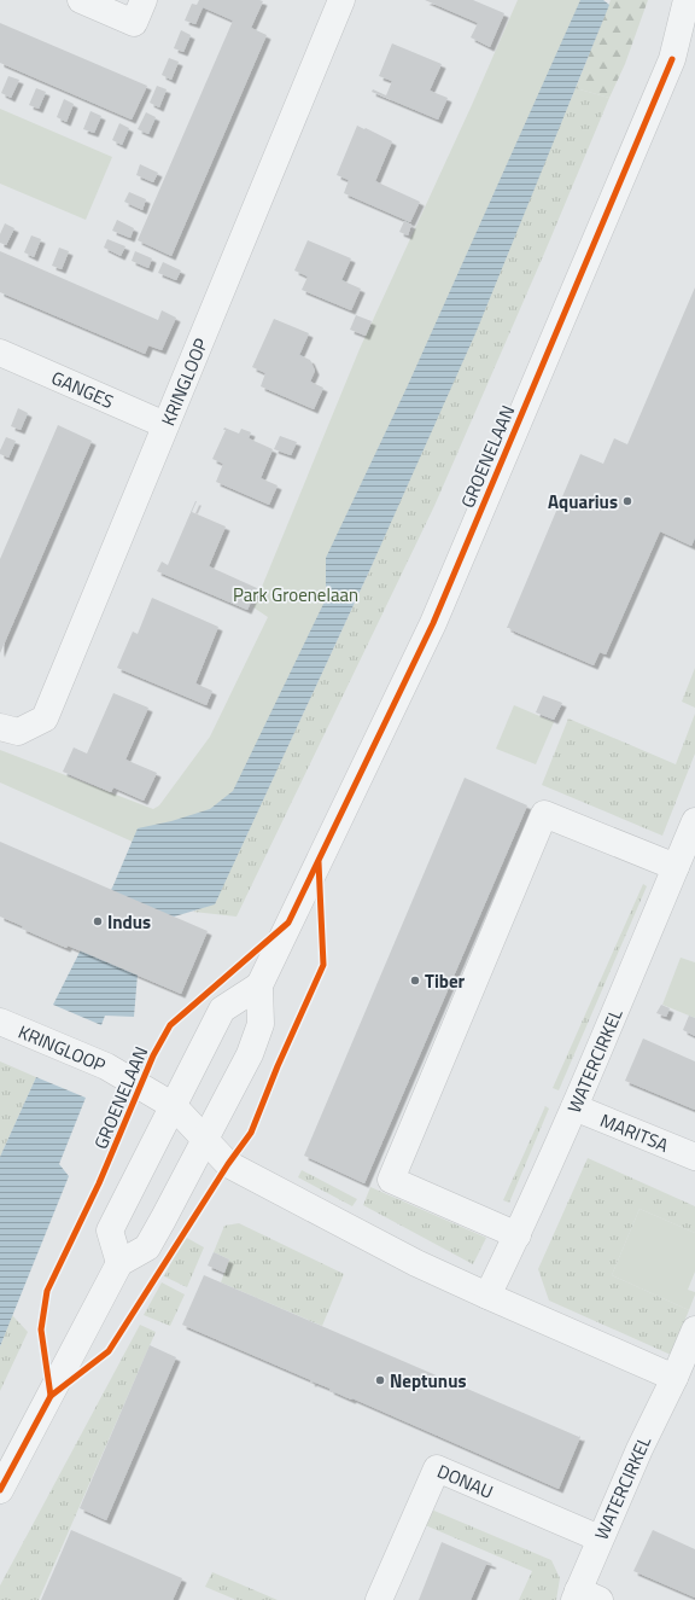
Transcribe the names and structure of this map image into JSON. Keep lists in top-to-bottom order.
{
  "streets": {
    "street": [
      "KRINGLOOP",
      "GANGES",
      "GROENELAAN",
      "WATERCIRKEL",
      "MARITSA",
      "DONAU"
    ]
  },
  "crossings": [
    ["KRINGLOOP", "GANGES"],
    ["KRINGLOOP", "GROENELAAN"],
    ["WATERCIRKEL", "MARITSA"],
    ["WATERCIRKEL", "DONAU"]
  ],
  "parks": ["Park Groenelaan"],
  "places": [
    "Aquarius",
    "Indus",
    "Tiber",
    "Neptunus"
  ]
}
